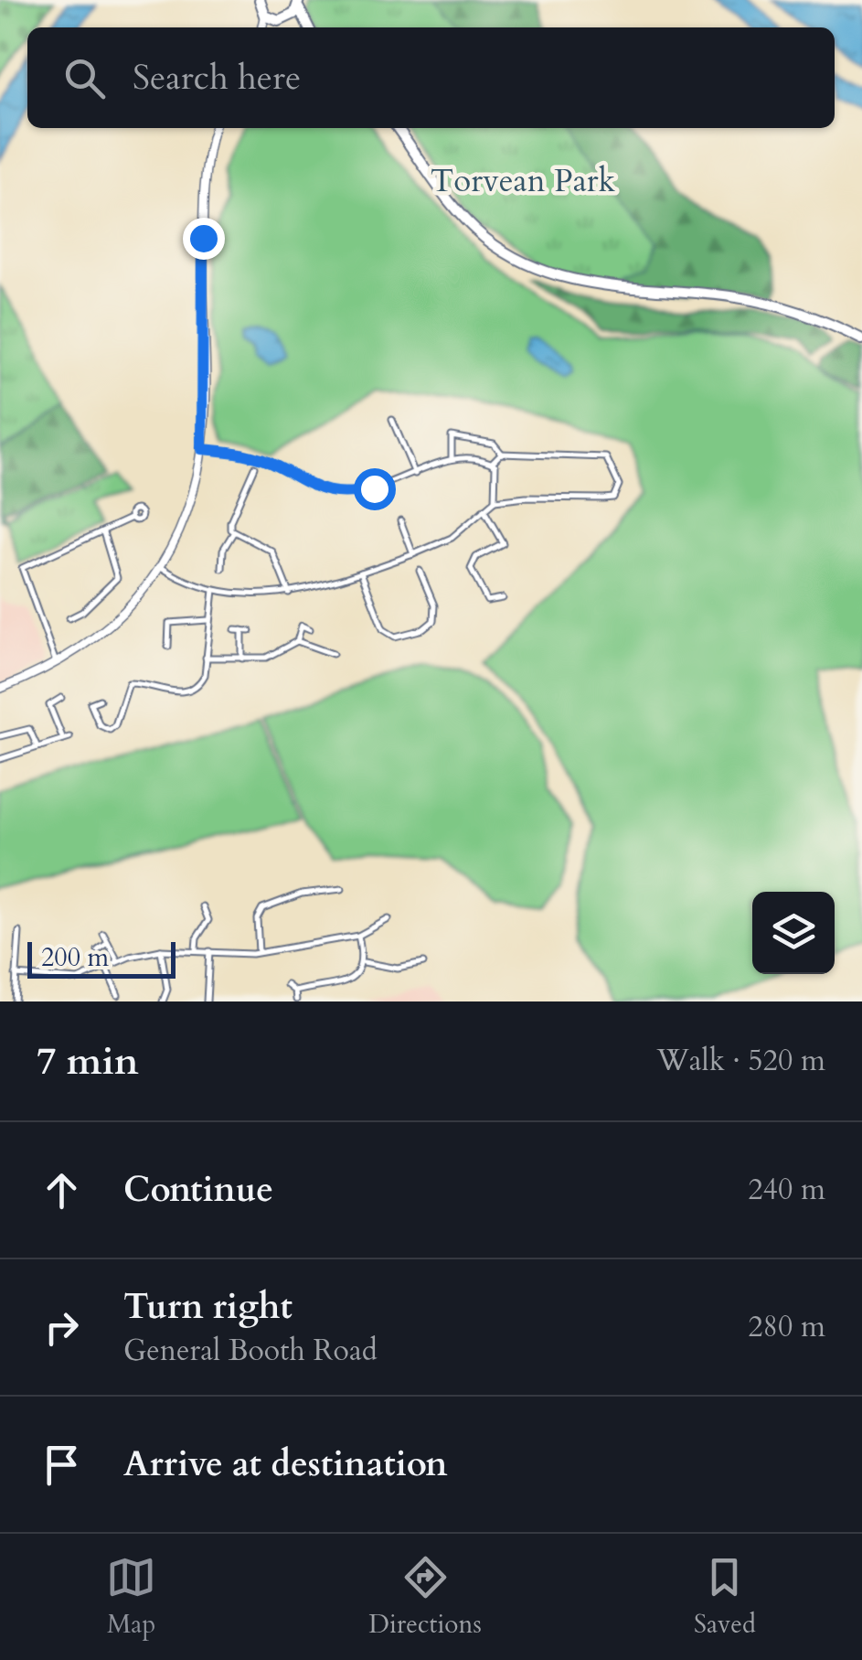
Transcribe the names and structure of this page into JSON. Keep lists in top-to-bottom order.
{
  "parks": ["Torvean Park"],
  "scale_bar": "200 m",
  "page": {
    "search": "Search here",
    "scale": "200 m",
    "heading": ["7 min", "Walk · 520 m"],
    "list": [
      ["Continue", "240 m"],
      ["Turn right", "General Booth Road", "280 m"],
      "Arrive at destination"
    ],
    "nav": ["Map", "Directions", "Saved"]
  }
}
